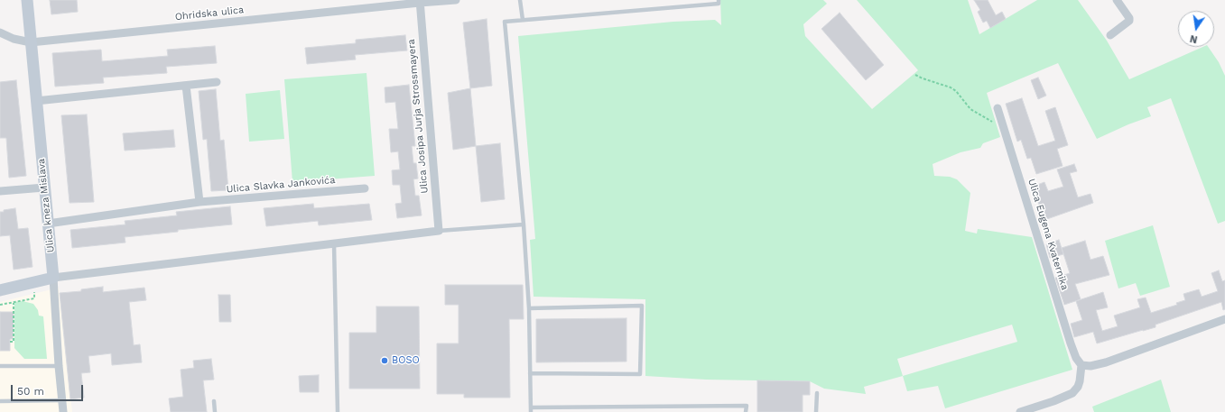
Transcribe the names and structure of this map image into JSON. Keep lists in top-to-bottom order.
{
  "streets": {
    "main road": ["Ulica kneza Mislava"],
    "street": [
      "Ohridska ulica",
      "Ulica Josipa Jurja Strossmayera",
      "Ulica Slavka Jankovića",
      "Ulica Eugena Kvaternika"
    ]
  },
  "crossings": [
    ["Ohridska ulica", "Ulica Josipa Jurja Strossmayera"],
    ["Ohridska ulica", "Ulica kneza Mislava"],
    ["Ulica Slavka Jankovića", "Ulica kneza Mislava"]
  ],
  "places": ["BOSO"],
  "scale_bar": "50 m",
  "north": "bottom"
}
